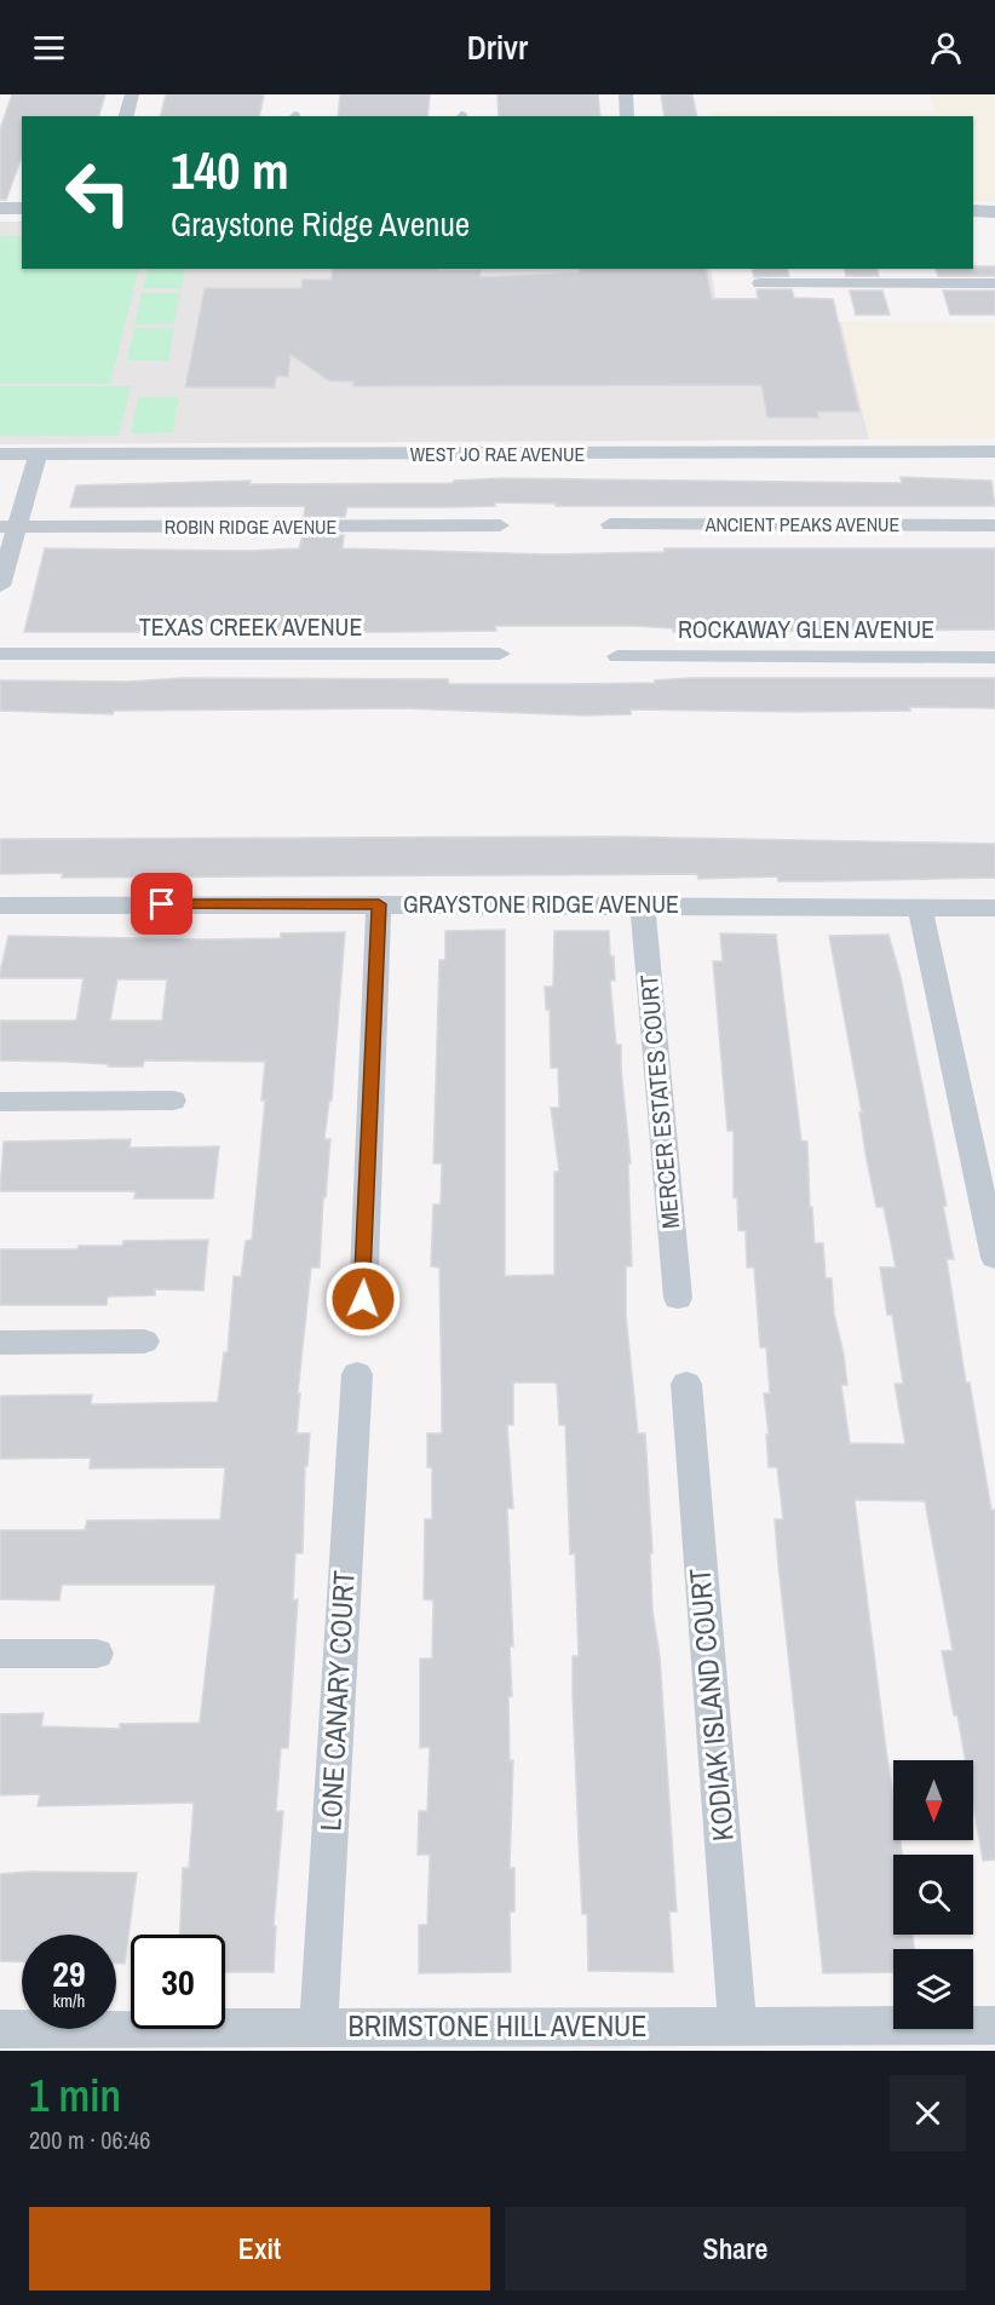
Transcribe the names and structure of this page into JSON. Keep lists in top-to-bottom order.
{
  "streets": {
    "street": [
      "WEST JO RAE AVENUE",
      "ANCIENT PEAKS AVENUE",
      "ROBIN RIDGE AVENUE",
      "TEXAS CREEK AVENUE",
      "ROCKAWAY GLEN AVENUE",
      "GRAYSTONE RIDGE AVENUE",
      "MERCER ESTATES COURT",
      "LONE CANARY COURT",
      "KODIAK ISLAND COURT",
      "BRIMSTONE HILL AVENUE"
    ]
  },
  "crossings": [
    ["GRAYSTONE RIDGE AVENUE", "MERCER ESTATES COURT"],
    ["LONE CANARY COURT", "BRIMSTONE HILL AVENUE"],
    ["KODIAK ISLAND COURT", "BRIMSTONE HILL AVENUE"]
  ],
  "north": "bottom",
  "page": {
    "header": "Drivr",
    "turn": ["140 m", "Graystone Ridge Avenue"],
    "speed": "29 km/h",
    "limit": "30",
    "heading": ["1 min", "200 m · 06:46"],
    "buttons": ["Exit", "Share"]
  }
}
